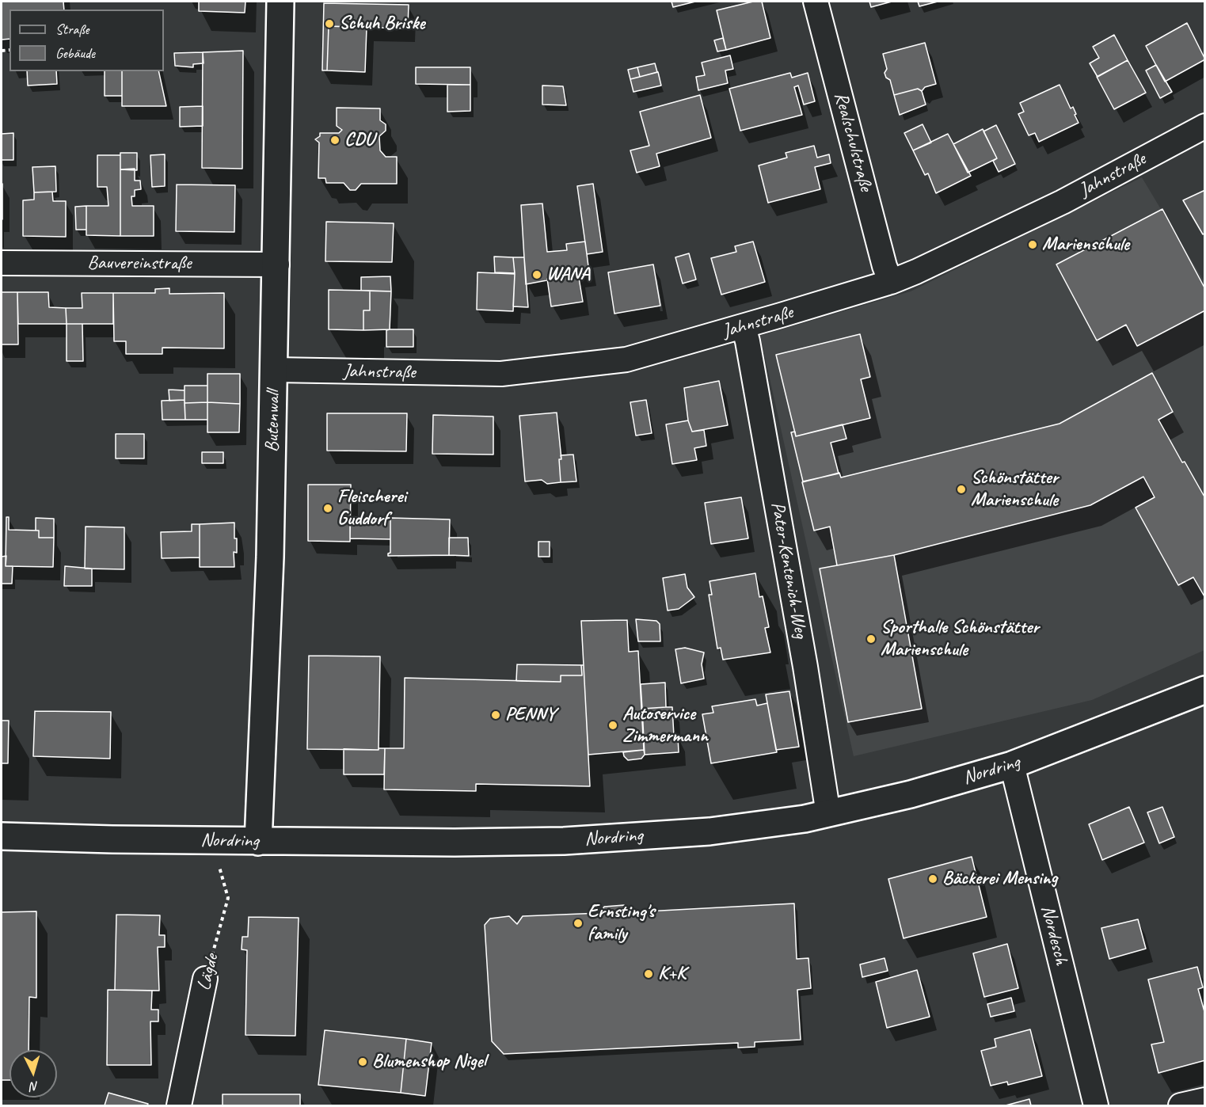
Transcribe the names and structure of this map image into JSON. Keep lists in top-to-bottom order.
{
  "streets": {
    "main road": ["Butenwall", "Nordring"],
    "street": [
      "Realschulstraße",
      "Jahnstraße",
      "Bauvereinstraße",
      "Pater-Kentenich-Weg",
      "Nordesch",
      "Lägde"
    ]
  },
  "crossings": [
    ["Realschulstraße", "Jahnstraße"],
    ["Jahnstraße", "Butenwall"],
    ["Jahnstraße", "Pater-Kentenich-Weg"],
    ["Bauvereinstraße", "Butenwall"],
    ["Butenwall", "Nordring"],
    ["Pater-Kentenich-Weg", "Nordring"],
    ["Nordring", "Nordesch"],
    ["Nordring", "Lägde"]
  ],
  "places": [
    "Schuh Briske",
    "CDU",
    "Marienschule",
    "WANA",
    "Schönstätter Marienschule",
    "Fleischerei Guddorf",
    "Sporthalle Schönstätter Marienschule",
    "PENNY",
    "Autoservice Zimmermann",
    "Bäckerei Mensing",
    "Ernsting's family",
    "K+K",
    "Blumenshop Nigel"
  ],
  "legend": ["Straße", "Gebäude"],
  "north": "bottom"
}
